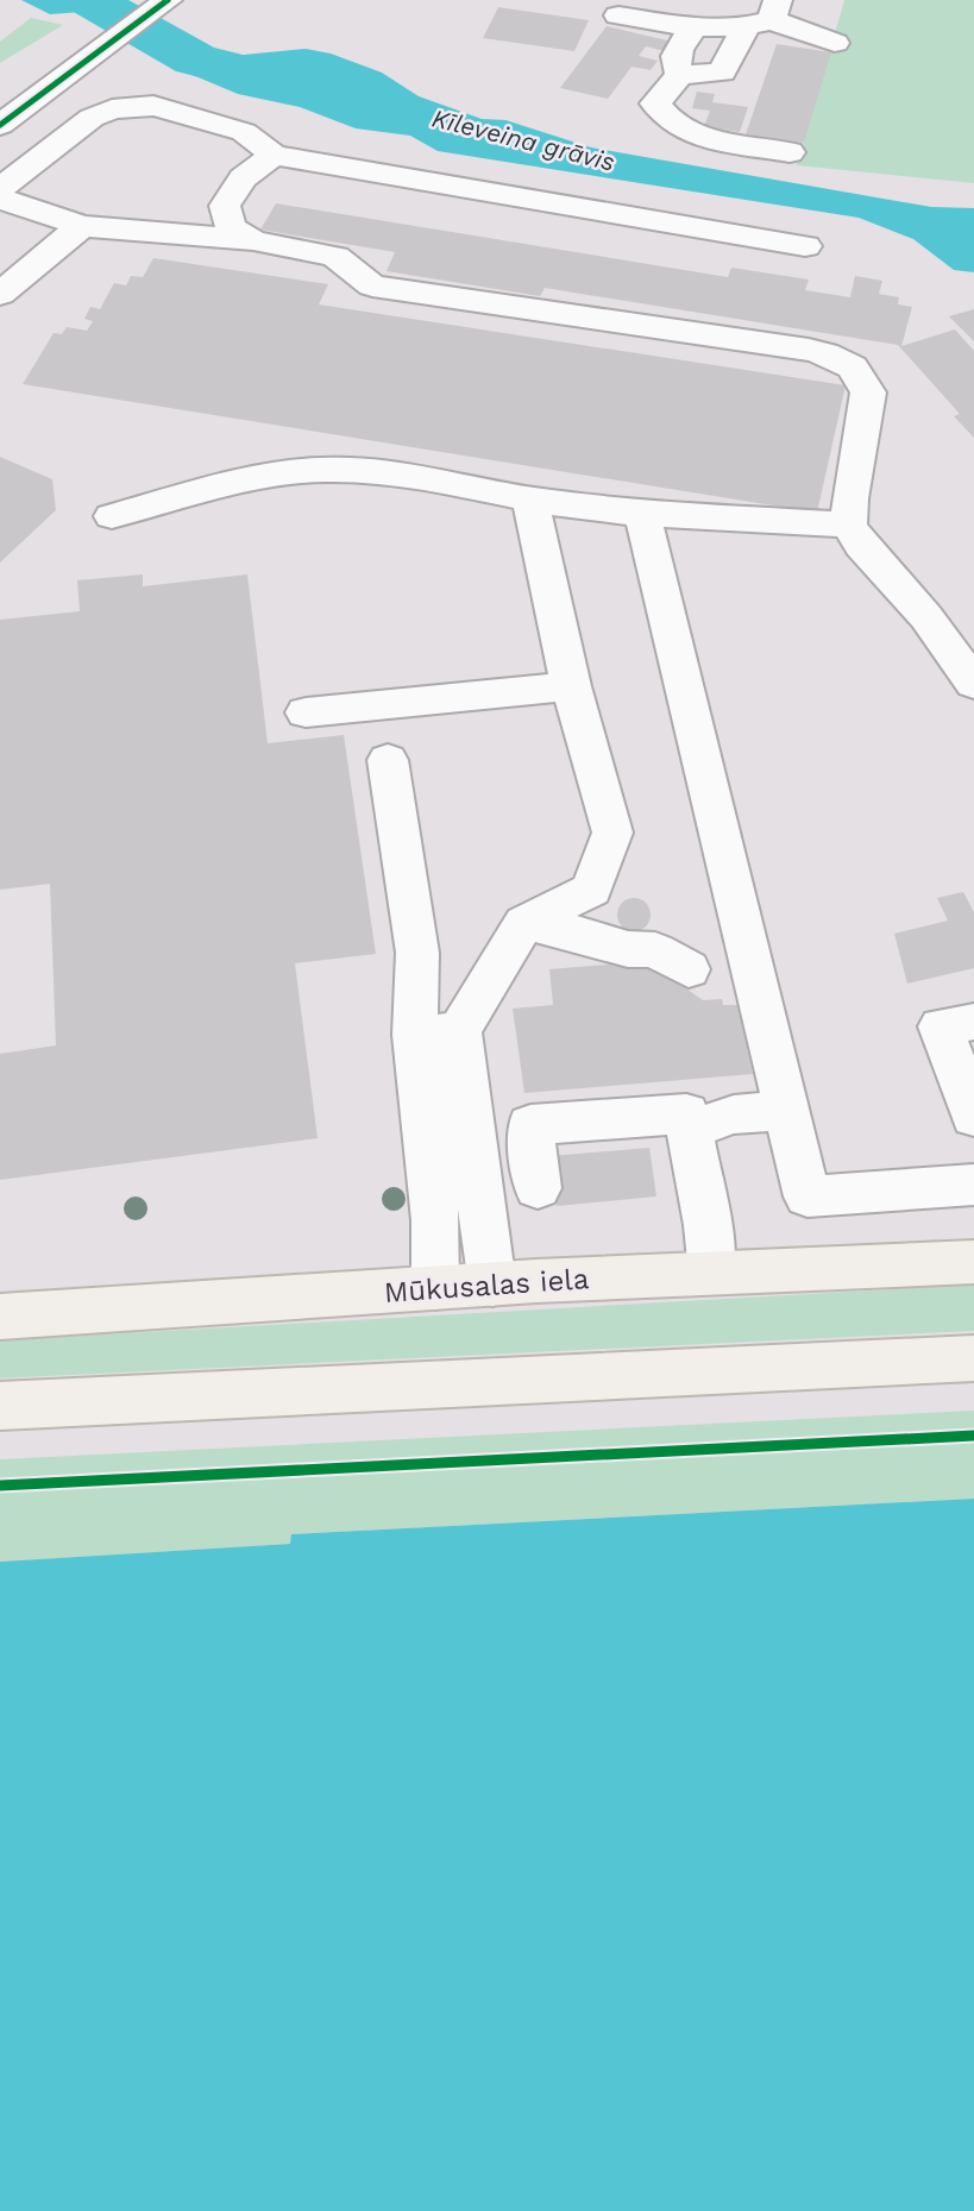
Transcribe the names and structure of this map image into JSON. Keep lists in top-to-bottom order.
{
  "streets": {
    "main road": ["Mūkusalas iela"]
  },
  "water": ["Kīleveina grāvis"]
}
